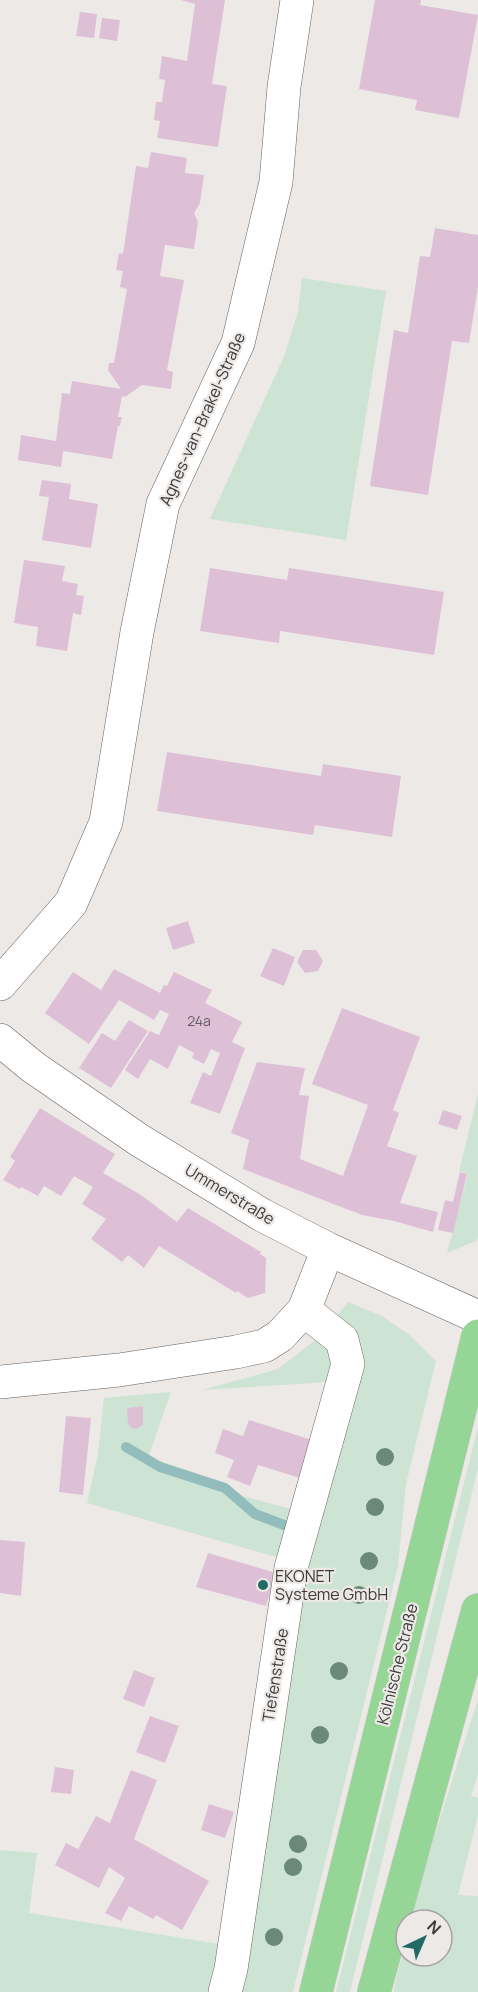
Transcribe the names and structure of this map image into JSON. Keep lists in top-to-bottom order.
{
  "streets": {
    "main road": ["Kölnische Straße"],
    "street": ["Agnes-van-Brakel-Straße", "Ummerstraße", "Tiefenstraße"]
  },
  "places": ["EKONET Systeme GmbH"],
  "house_numbers": ["24a"],
  "north": "top right"
}
